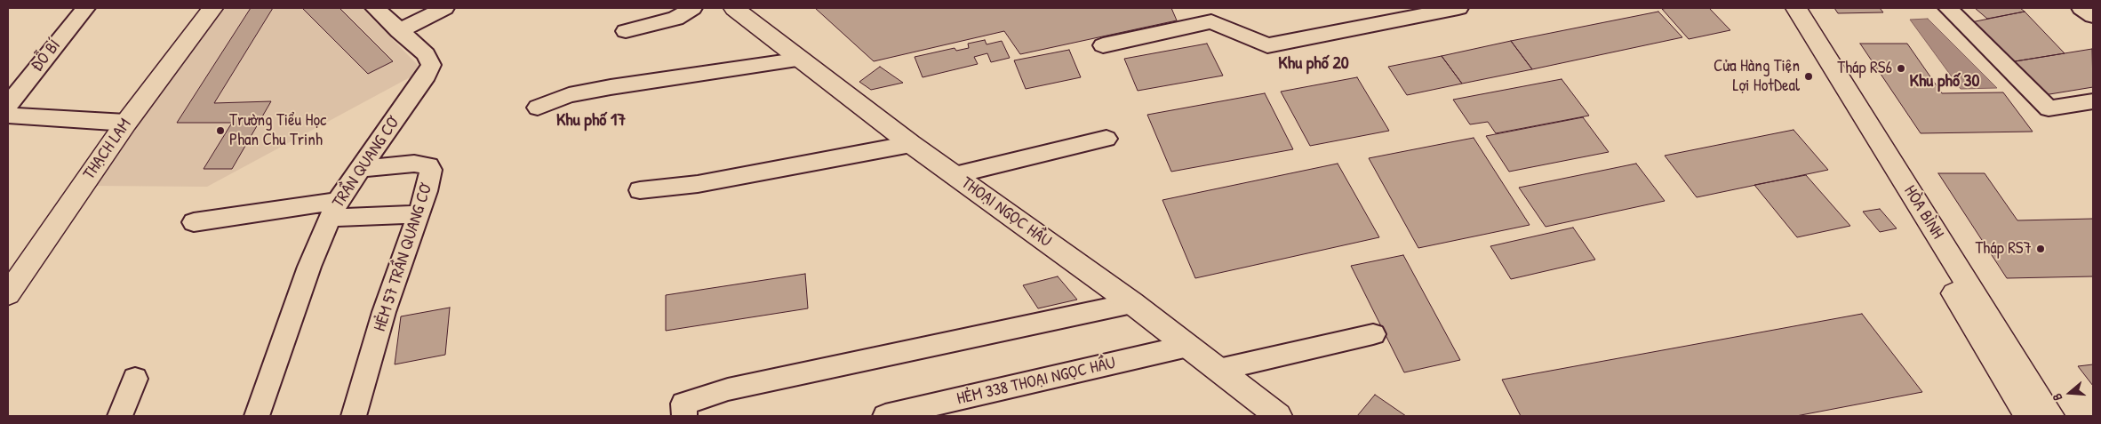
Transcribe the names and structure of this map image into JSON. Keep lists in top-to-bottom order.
{
  "streets": {
    "main road": ["THẠCH LAM", "THOẠI NGỌC HẦU", "HÒA BÌNH"],
    "street": [
      "ĐỖ BÍ",
      "TRẦN QUANG CƠ",
      "HẺM 57 TRẦN QUANG CƠ",
      "HẺM 338 THOẠI NGỌC HẦU"
    ]
  },
  "crossings": [
    ["TRẦN QUANG CƠ", "HẺM 57 TRẦN QUANG CƠ"],
    ["THOẠI NGỌC HẦU", "HẺM 338 THOẠI NGỌC HẦU"]
  ],
  "districts": ["Khu phố 20", "Khu phố 30", "Khu phố 17"],
  "places": [
    "Tháp RS6",
    "Cửa Hàng Tiện Lợi HotDeal",
    "Trường Tiểu Học Phan Chu Trinh",
    "Tháp RS7"
  ],
  "north": "left"
}
